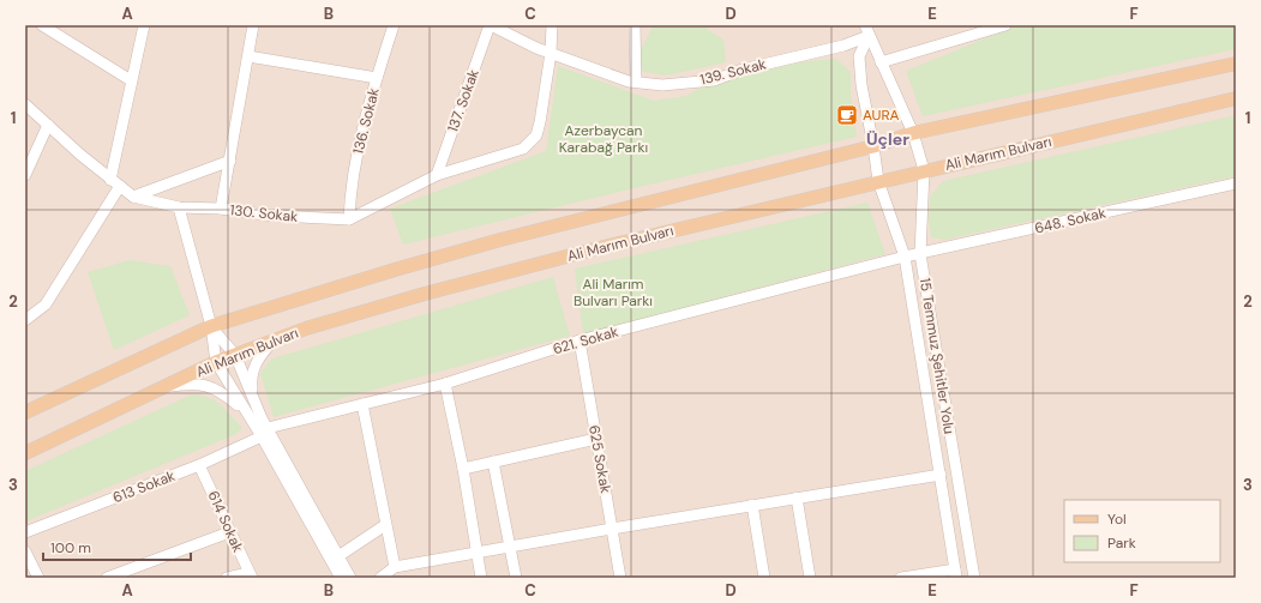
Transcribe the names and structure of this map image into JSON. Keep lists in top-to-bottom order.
{
  "streets": {
    "main road": ["Ali Marım Bulvarı"],
    "street": [
      "139. Sokak",
      "137. Sokak",
      "136. Sokak",
      "130. Sokak",
      "648. Sokak",
      "621. Sokak",
      "15 Temmuz Şehitler Yolu",
      "625 Sokak",
      "613 Sokak",
      "614 Sokak"
    ]
  },
  "crossings": [
    ["139. Sokak", "137. Sokak"],
    ["139. Sokak", "130. Sokak"],
    ["139. Sokak", "15 Temmuz Şehitler Yolu"],
    ["137. Sokak", "130. Sokak"],
    ["136. Sokak", "130. Sokak"],
    ["Ali Marım Bulvarı", "15 Temmuz Şehitler Yolu"],
    ["648. Sokak", "621. Sokak"],
    ["648. Sokak", "15 Temmuz Şehitler Yolu"],
    ["621. Sokak", "15 Temmuz Şehitler Yolu"],
    ["621. Sokak", "625 Sokak"],
    ["621. Sokak", "613 Sokak"],
    ["613 Sokak", "614 Sokak"]
  ],
  "districts": ["Üçler"],
  "parks": ["Azerbaycan Karabağ Parkı", "Ali Marım Bulvarı Parkı"],
  "places": {
    "cafe": ["AURA"]
  },
  "legend": ["Yol", "Park"],
  "scale_bar": "100 m",
  "grid": {
    "columns": [
      "A",
      "B",
      "C",
      "D",
      "E",
      "F"
    ],
    "rows": ["1", "2", "3"]
  }
}
